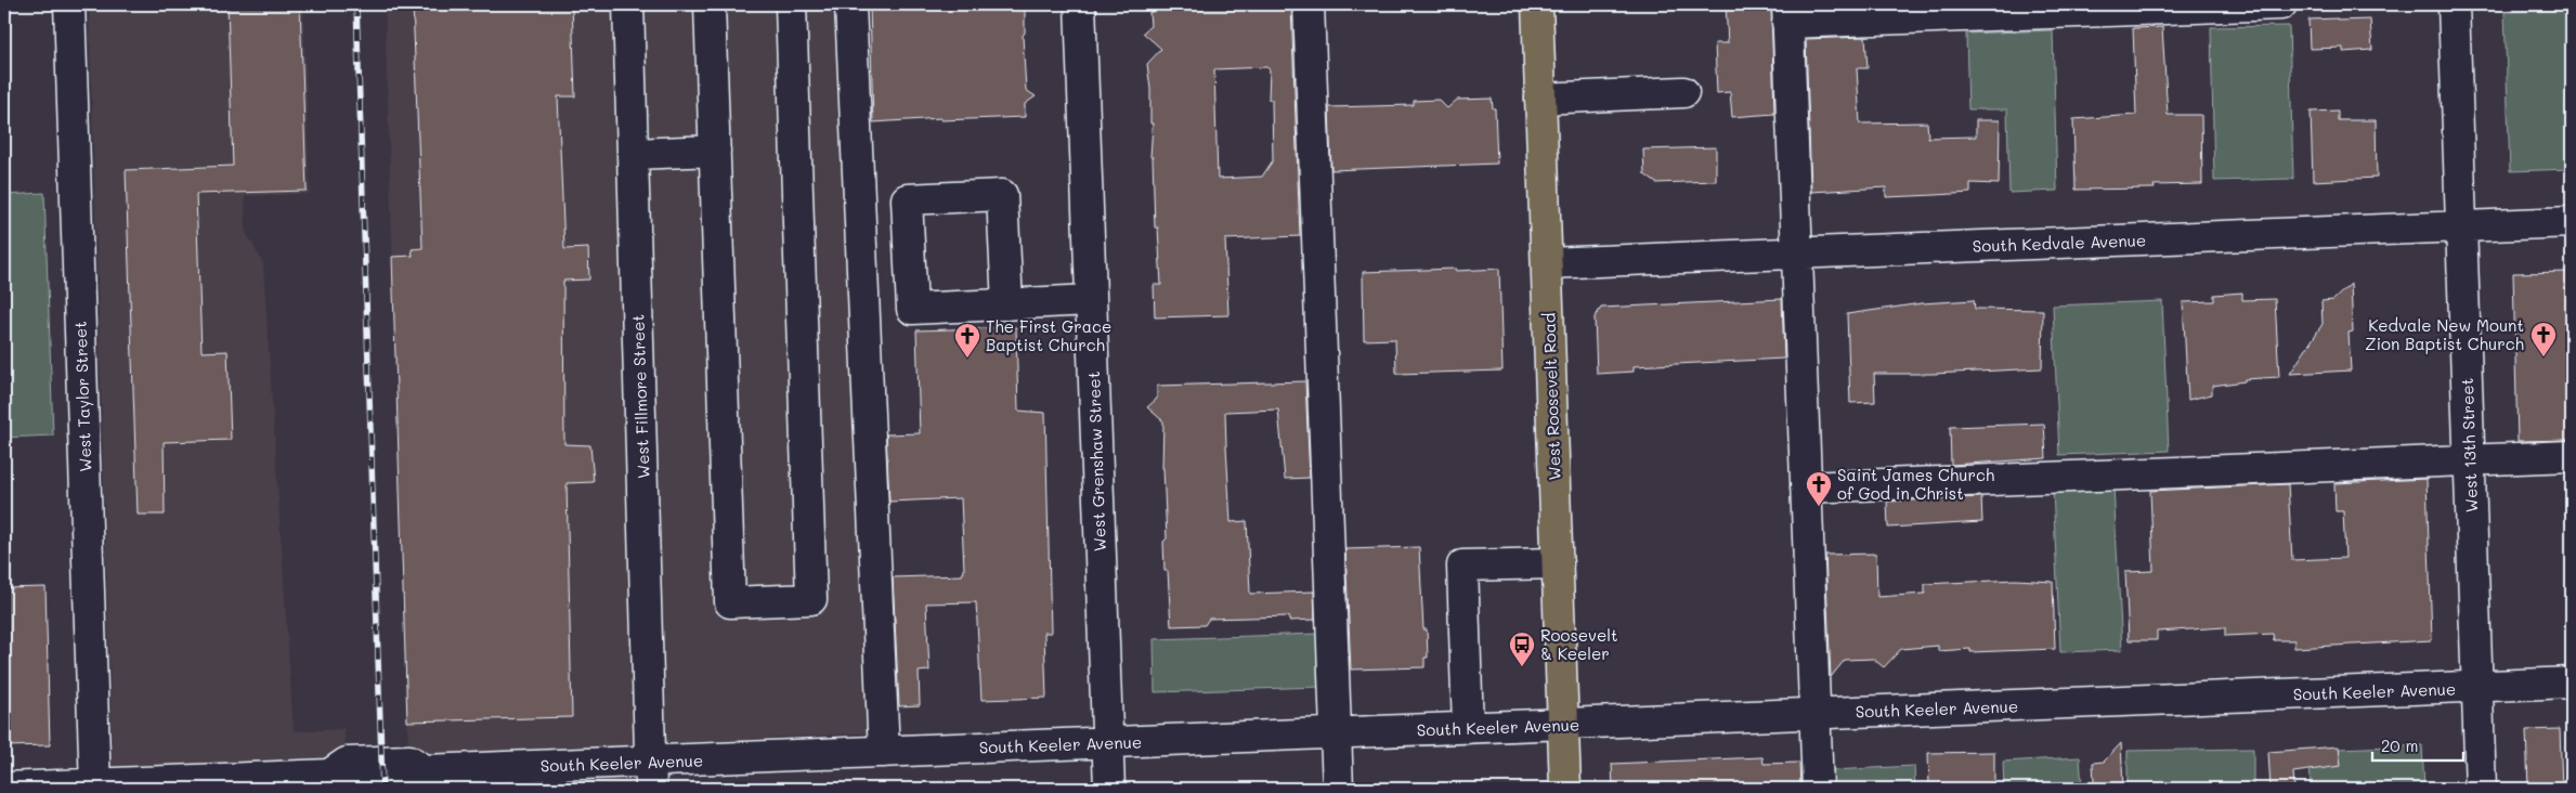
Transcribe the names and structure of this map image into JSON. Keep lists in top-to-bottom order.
{
  "streets": {
    "main road": ["West Roosevelt Road"],
    "street": [
      "South Kedvale Avenue",
      "West Taylor Street",
      "West Fillmore Street",
      "West 13th Street",
      "West Grenshaw Street",
      "South Keeler Avenue"
    ]
  },
  "crossings": [
    ["South Kedvale Avenue", "West Roosevelt Road"],
    ["South Kedvale Avenue", "West 13th Street"],
    ["West Taylor Street", "South Keeler Avenue"],
    ["West Fillmore Street", "South Keeler Avenue"],
    ["West Roosevelt Road", "South Keeler Avenue"],
    ["West 13th Street", "South Keeler Avenue"],
    ["West Grenshaw Street", "South Keeler Avenue"]
  ],
  "places": {
    "church": ["Kedvale New Mount Zion Baptist Church", "The First Grace Baptist Church", "Saint James Church of God in Christ"],
    "bus stop": ["Roosevelt & Keeler"]
  },
  "scale_bar": "20 m"
}
